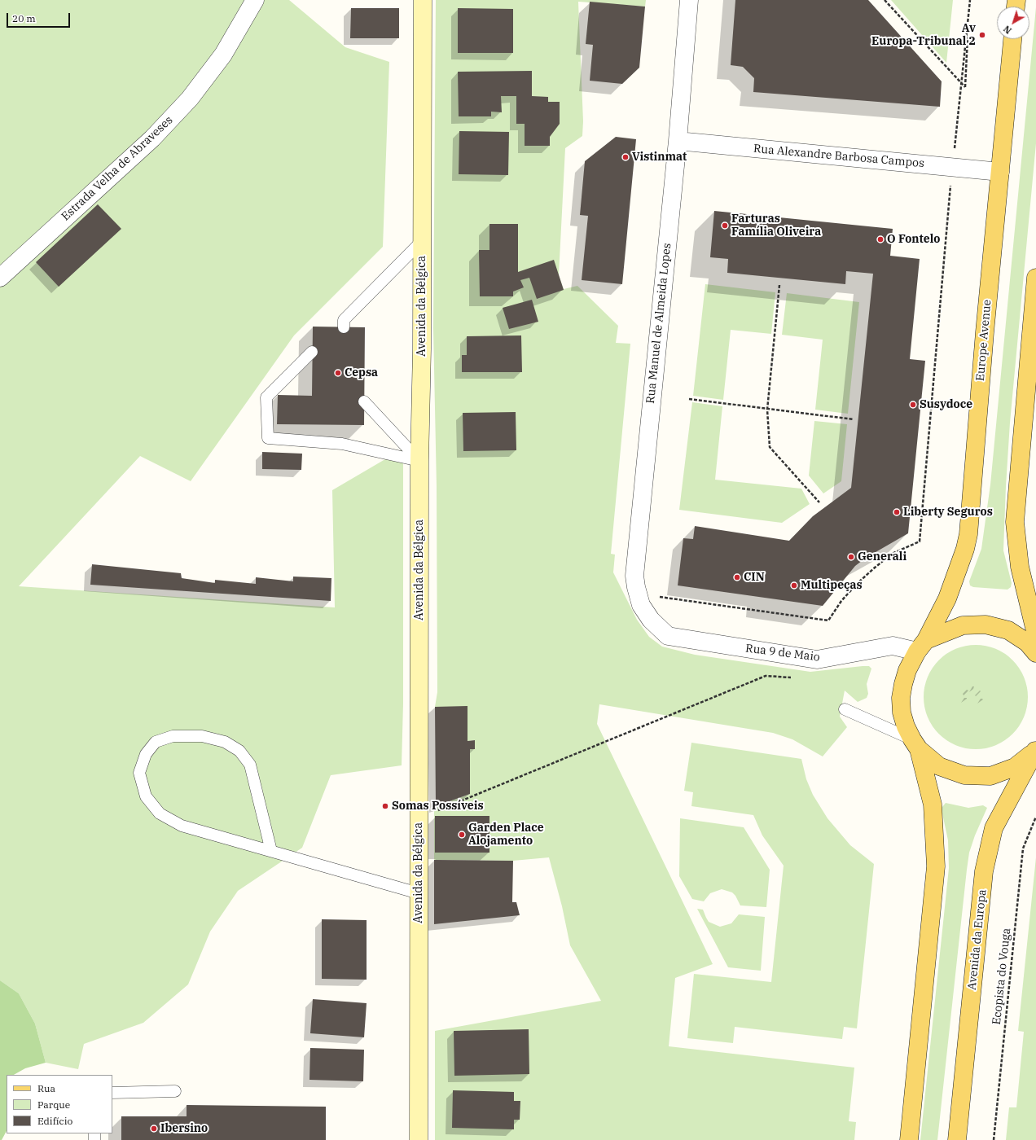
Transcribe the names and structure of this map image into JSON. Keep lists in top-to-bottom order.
{
  "streets": {
    "main road": ["Avenida da Bélgica", "Europe Avenue", "Avenida da Europa"],
    "street": [
      "Rua Alexandre Barbosa Campos",
      "Estrada Velha de Abraveses",
      "Rua Manuel de Almeida Lopes",
      "Rua 9 de Maio"
    ],
    "path": ["Ecopista do Vouga"]
  },
  "crossings": [
    ["Rua Alexandre Barbosa Campos", "Rua Manuel de Almeida Lopes"],
    ["Rua Alexandre Barbosa Campos", "Europe Avenue"],
    ["Rua Manuel de Almeida Lopes", "Rua 9 de Maio"],
    ["Europe Avenue", "Rua 9 de Maio"]
  ],
  "places": [
    "Av Europa-Tribunal 2",
    "Vistinmat",
    "Farturas Família Oliveira",
    "O Fontelo",
    "Cepsa",
    "Susydoce",
    "Liberty Seguros",
    "Generali",
    "CIN",
    "Multipeças",
    "Somas Possíveis",
    "Garden Place Alojamento",
    "Ibersino"
  ],
  "legend": ["Rua", "Parque", "Edifício"],
  "scale_bar": "20 m",
  "north": "bottom left"
}
